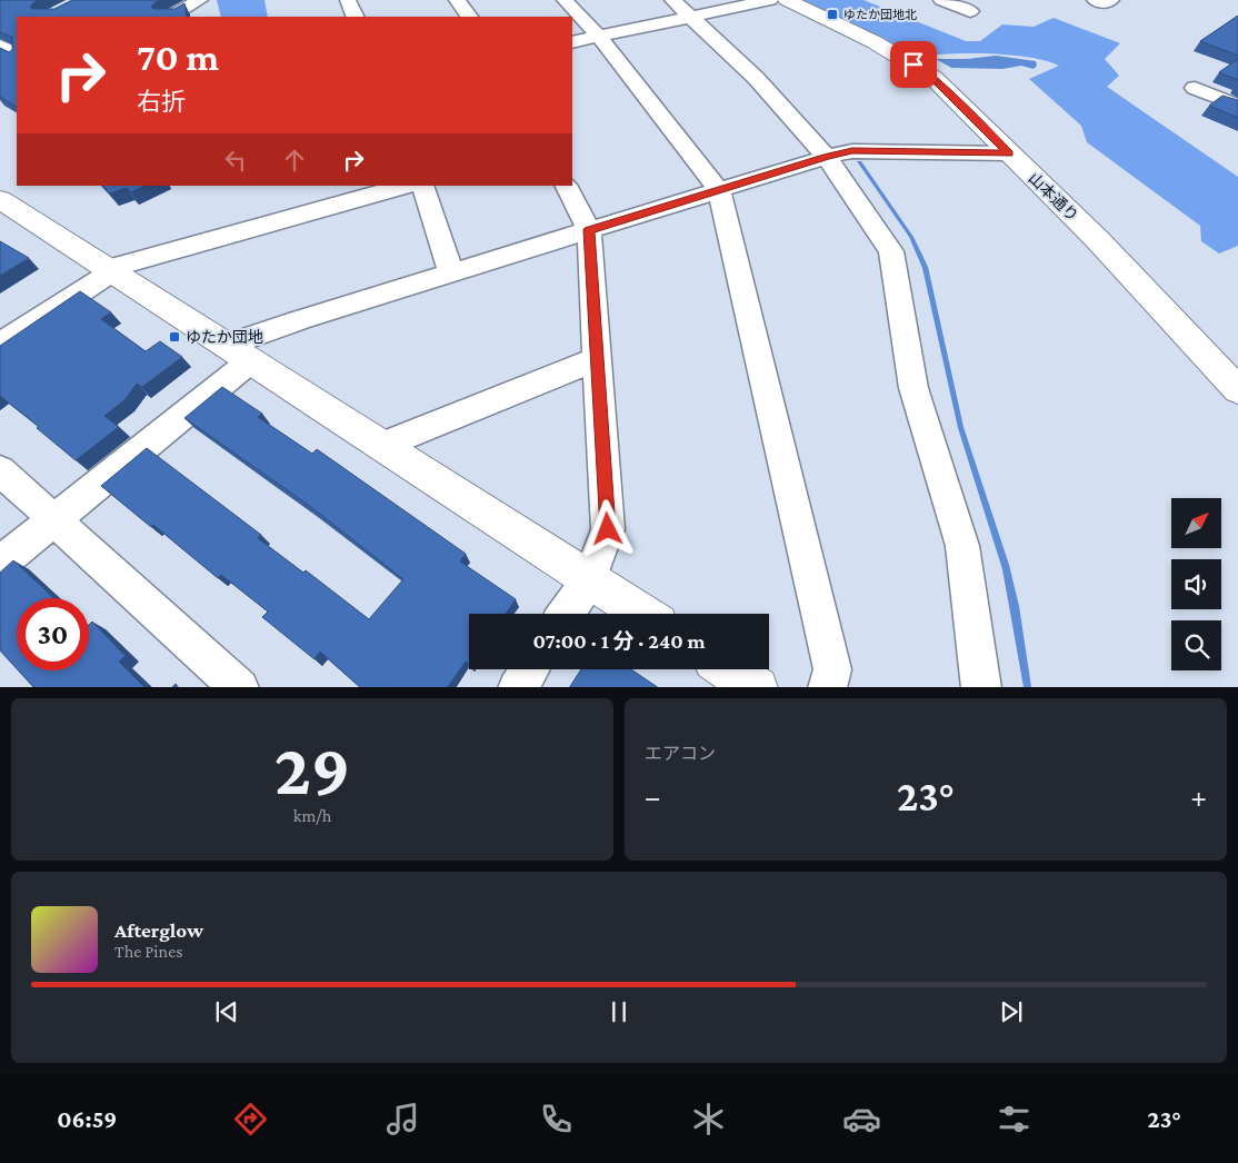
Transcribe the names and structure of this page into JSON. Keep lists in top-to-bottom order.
{
  "streets": {
    "street": ["山本通り"]
  },
  "places": {
    "transit": ["ゆたか団地北", "ゆたか団地"]
  },
  "north": "top right",
  "page": {
    "turn": ["70 m", "右折"],
    "limit": "30",
    "trip": "07:00 · 1 分 · 240 m",
    "tile": [
      ["29", "km/h"],
      "エアコン"
    ],
    "heat": ["−", "23°", "+"],
    "song": ["Afterglow", "The Pines"],
    "tabs": ["06:59", "23°"]
  }
}
